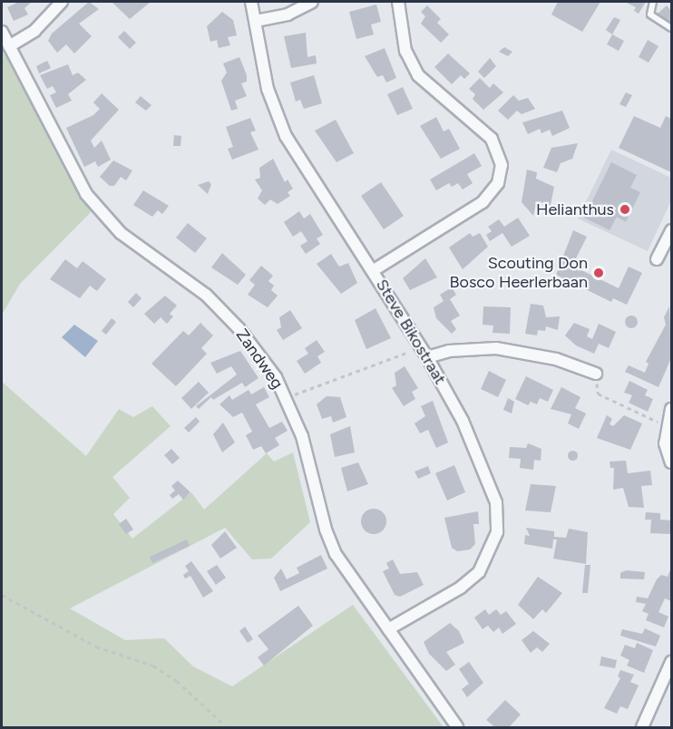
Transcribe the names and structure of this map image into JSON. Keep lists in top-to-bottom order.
{
  "streets": {
    "street": ["Steve Bikostraat", "Zandweg"]
  },
  "crossings": [
    ["Steve Bikostraat", "Zandweg"]
  ],
  "places": ["Helianthus", "Scouting Don Bosco Heerlerbaan"]
}
